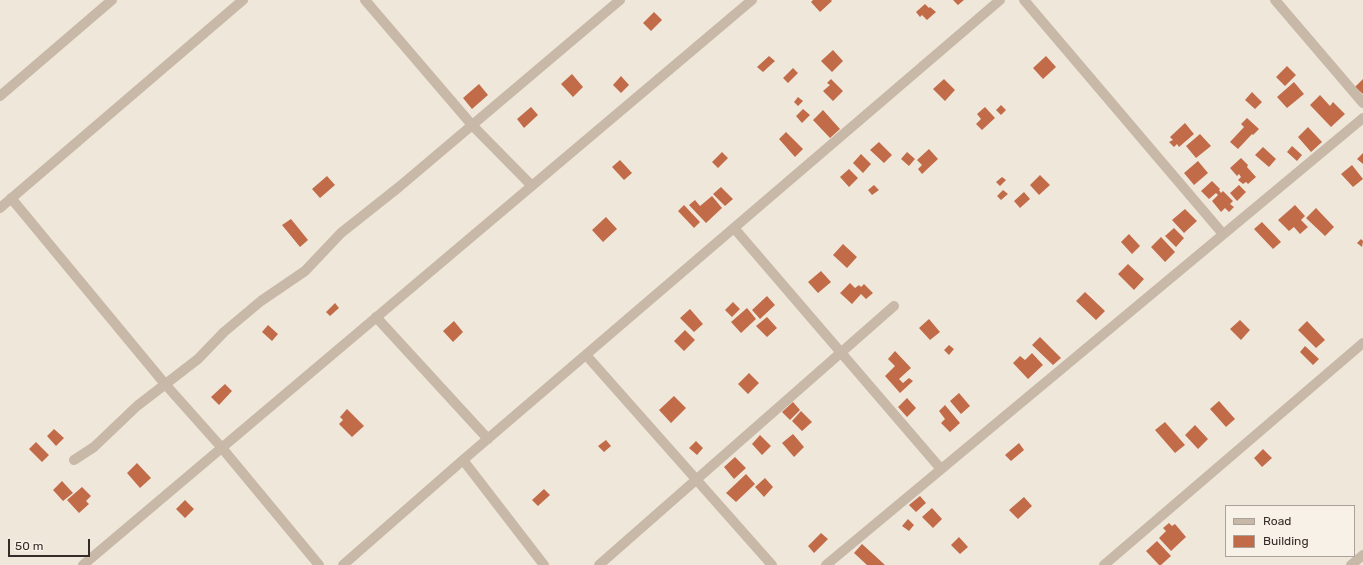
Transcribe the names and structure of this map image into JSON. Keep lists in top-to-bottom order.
{
  "legend": ["Road", "Building"],
  "scale_bar": "50 m"
}
